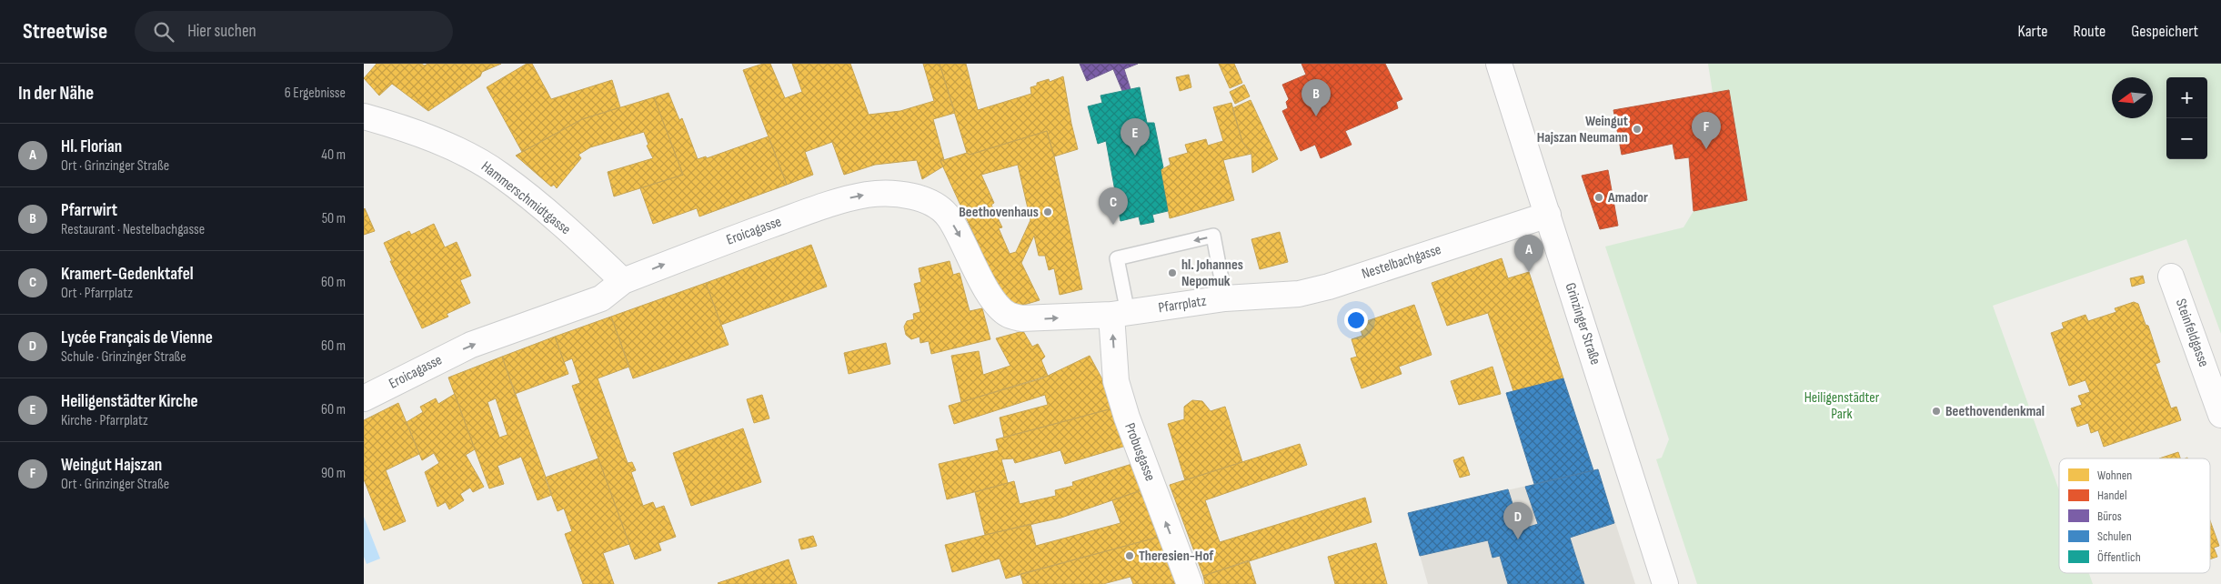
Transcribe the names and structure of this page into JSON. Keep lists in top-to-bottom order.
{
  "streets": {
    "street": [
      "Hammerschmidtgasse",
      "Eroicagasse",
      "Nestelbachgasse",
      "Pfarrplatz",
      "Grinzinger Straße",
      "Steinfeldgasse",
      "Probusgasse"
    ]
  },
  "crossings": [
    ["Hammerschmidtgasse", "Eroicagasse"],
    ["Eroicagasse", "Pfarrplatz"],
    ["Eroicagasse", "Probusgasse"],
    ["Nestelbachgasse", "Pfarrplatz"],
    ["Nestelbachgasse", "Grinzinger Straße"],
    ["Pfarrplatz", "Probusgasse"]
  ],
  "one_way": ["Eroicagasse", "Probusgasse"],
  "parks": ["Heiligenstädter Park"],
  "places": [
    "Weingut Hajszan Neumann",
    "Amador",
    "Beethovenhaus",
    "hl. Johannes Nepomuk",
    "Beethovendenkmal",
    "Theresien-Hof"
  ],
  "legend": [
    "Wohnen",
    "Handel",
    "Büros",
    "Schulen",
    "Öffentlich"
  ],
  "north": "left",
  "page": {
    "header": "Streetwise",
    "search": "Hier suchen",
    "nav": ["Karte", "Route", "Gespeichert"],
    "heading": ["In der Nähe", "6 Ergebnisse"],
    "map_buttons": ["+", "−"],
    "pins": [
      "B",
      "F",
      "E",
      "C",
      "A",
      "D"
    ],
    "list": [
      {
        "mark": "A",
        "name": "Hl. Florian",
        "note": "Ort · Grinzinger Straße",
        "value": "40 m"
      },
      {
        "mark": "B",
        "name": "Pfarrwirt",
        "note": "Restaurant · Nestelbachgasse",
        "value": "50 m"
      },
      {
        "mark": "C",
        "name": "Kramert-Gedenktafel",
        "note": "Ort · Pfarrplatz",
        "value": "60 m"
      },
      {
        "mark": "D",
        "name": "Lycée Français de Vienne",
        "note": "Schule · Grinzinger Straße",
        "value": "60 m"
      },
      {
        "mark": "E",
        "name": "Heiligenstädter Kirche",
        "note": "Kirche · Pfarrplatz",
        "value": "60 m"
      },
      {
        "mark": "F",
        "name": "Weingut Hajszan",
        "note": "Ort · Grinzinger Straße",
        "value": "90 m"
      }
    ]
  }
}
